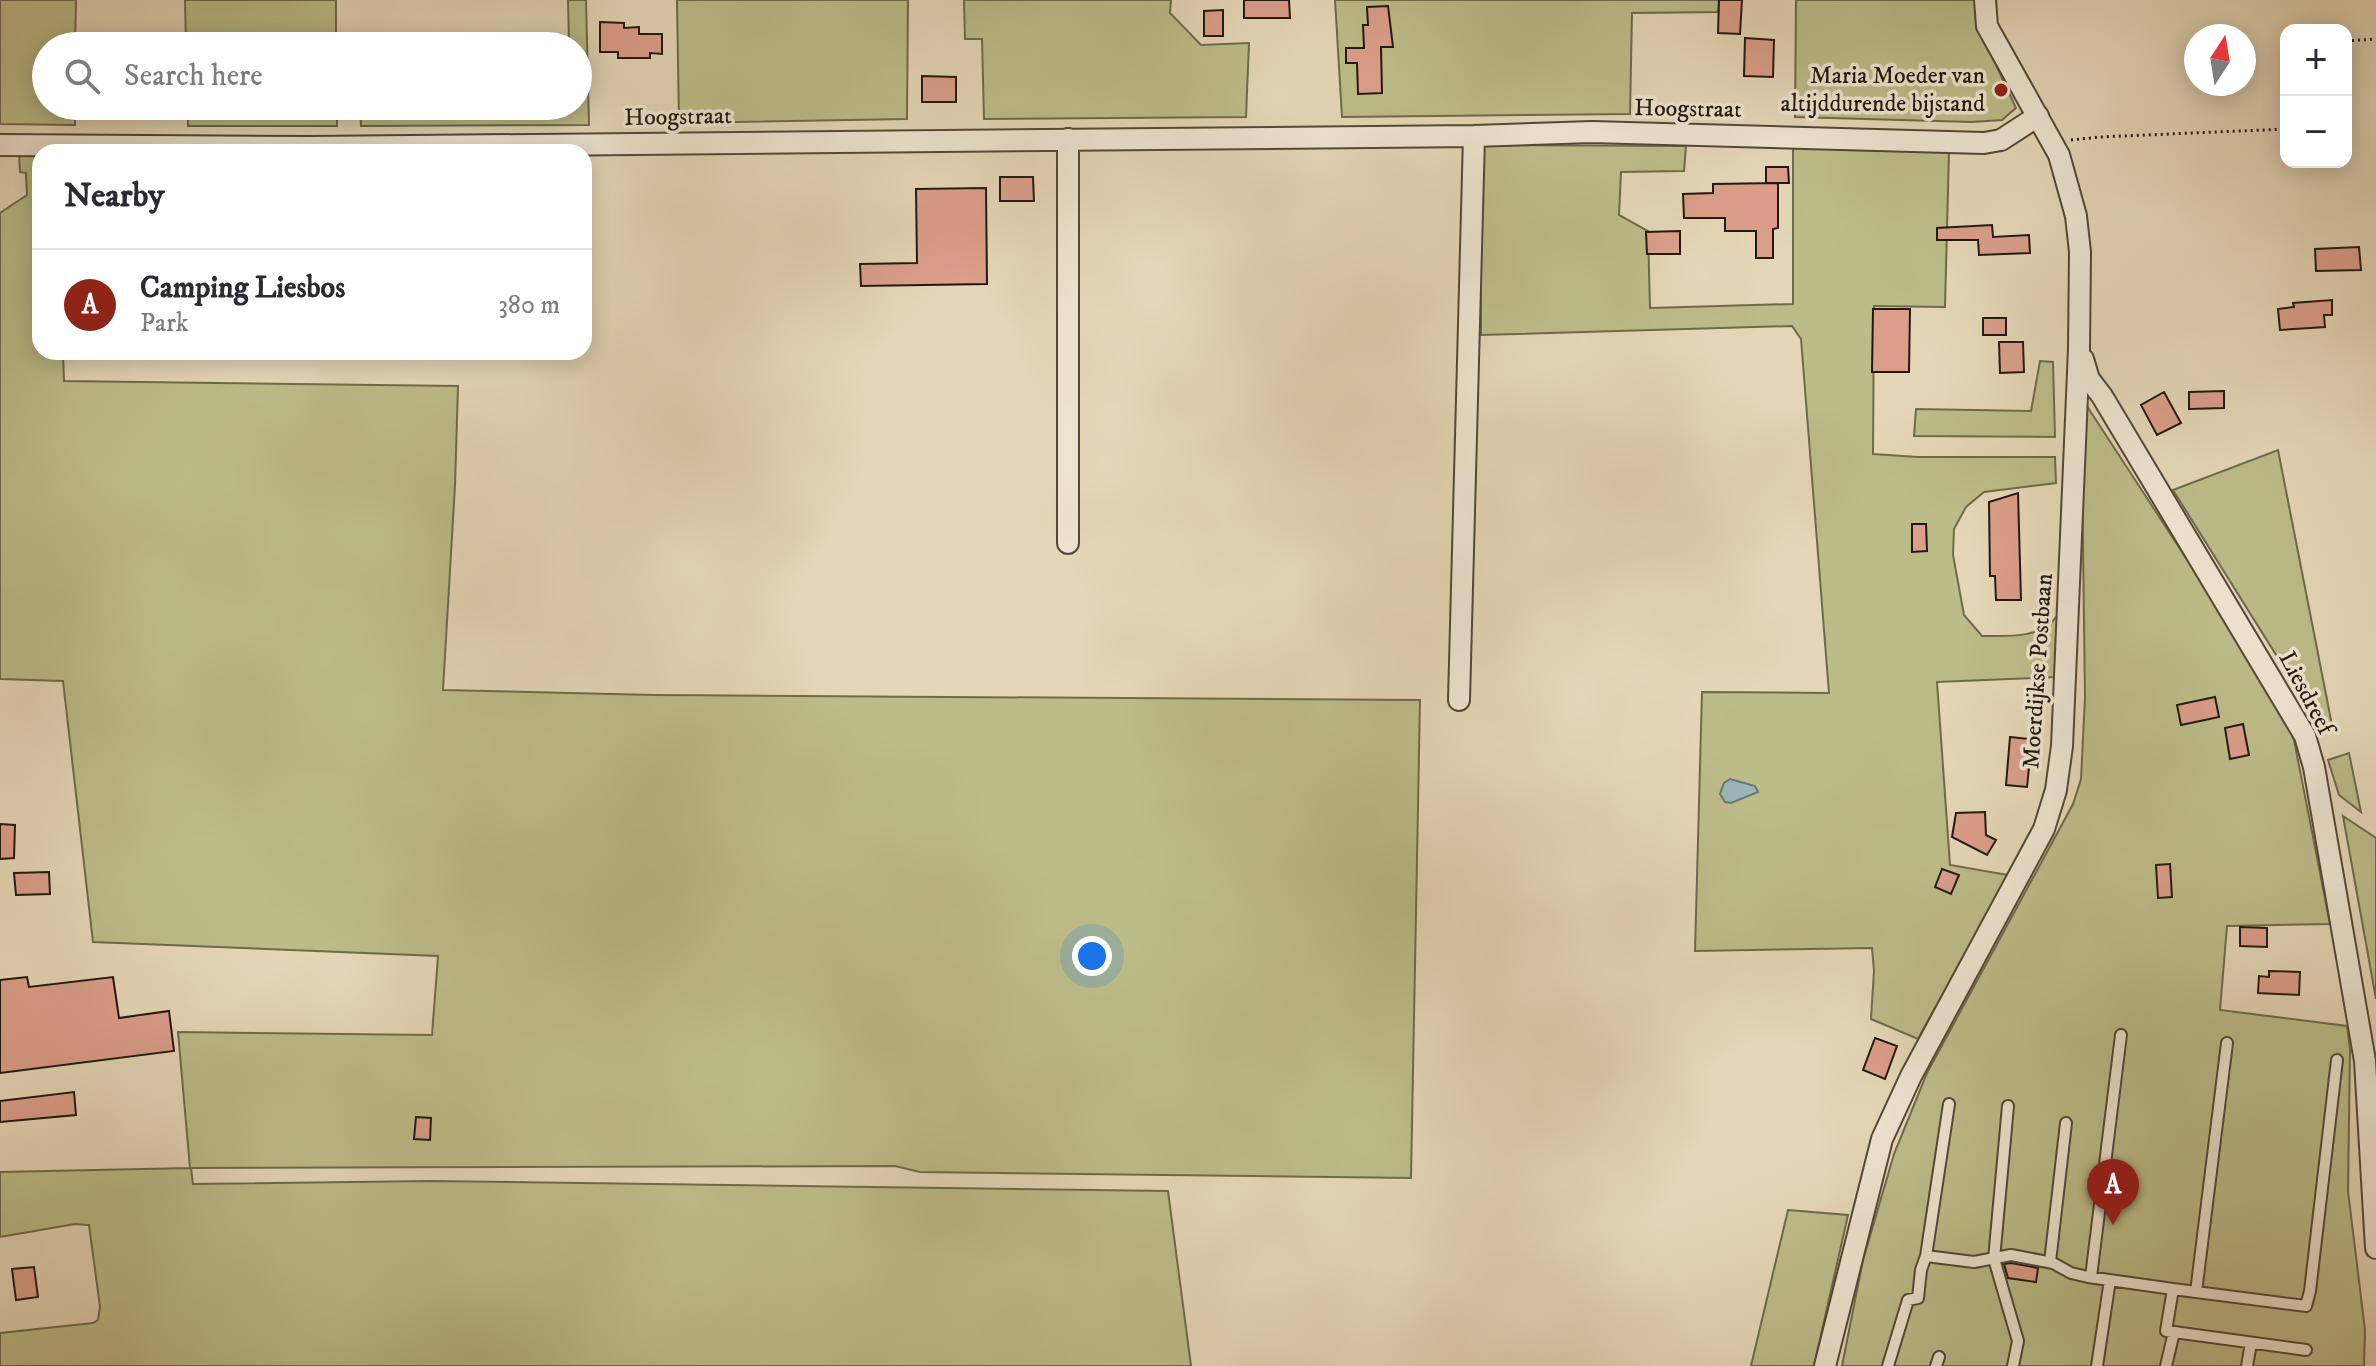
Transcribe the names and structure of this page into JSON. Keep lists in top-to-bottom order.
{
  "streets": {
    "street": ["Hoogstraat", "Moerdijkse Postbaan", "Liesdreef"]
  },
  "crossings": [
    ["Hoogstraat", "Moerdijkse Postbaan"],
    ["Moerdijkse Postbaan", "Liesdreef"]
  ],
  "places": ["Maria Moeder van altijddurende bijstand"],
  "north": "top",
  "page": {
    "map_buttons": ["+", "−"],
    "search": "Search here",
    "heading": "Nearby",
    "list": [
      {
        "mark": "A",
        "name": "Camping Liesbos",
        "note": "Park",
        "value": "380 m"
      }
    ],
    "pins": "A"
  }
}
